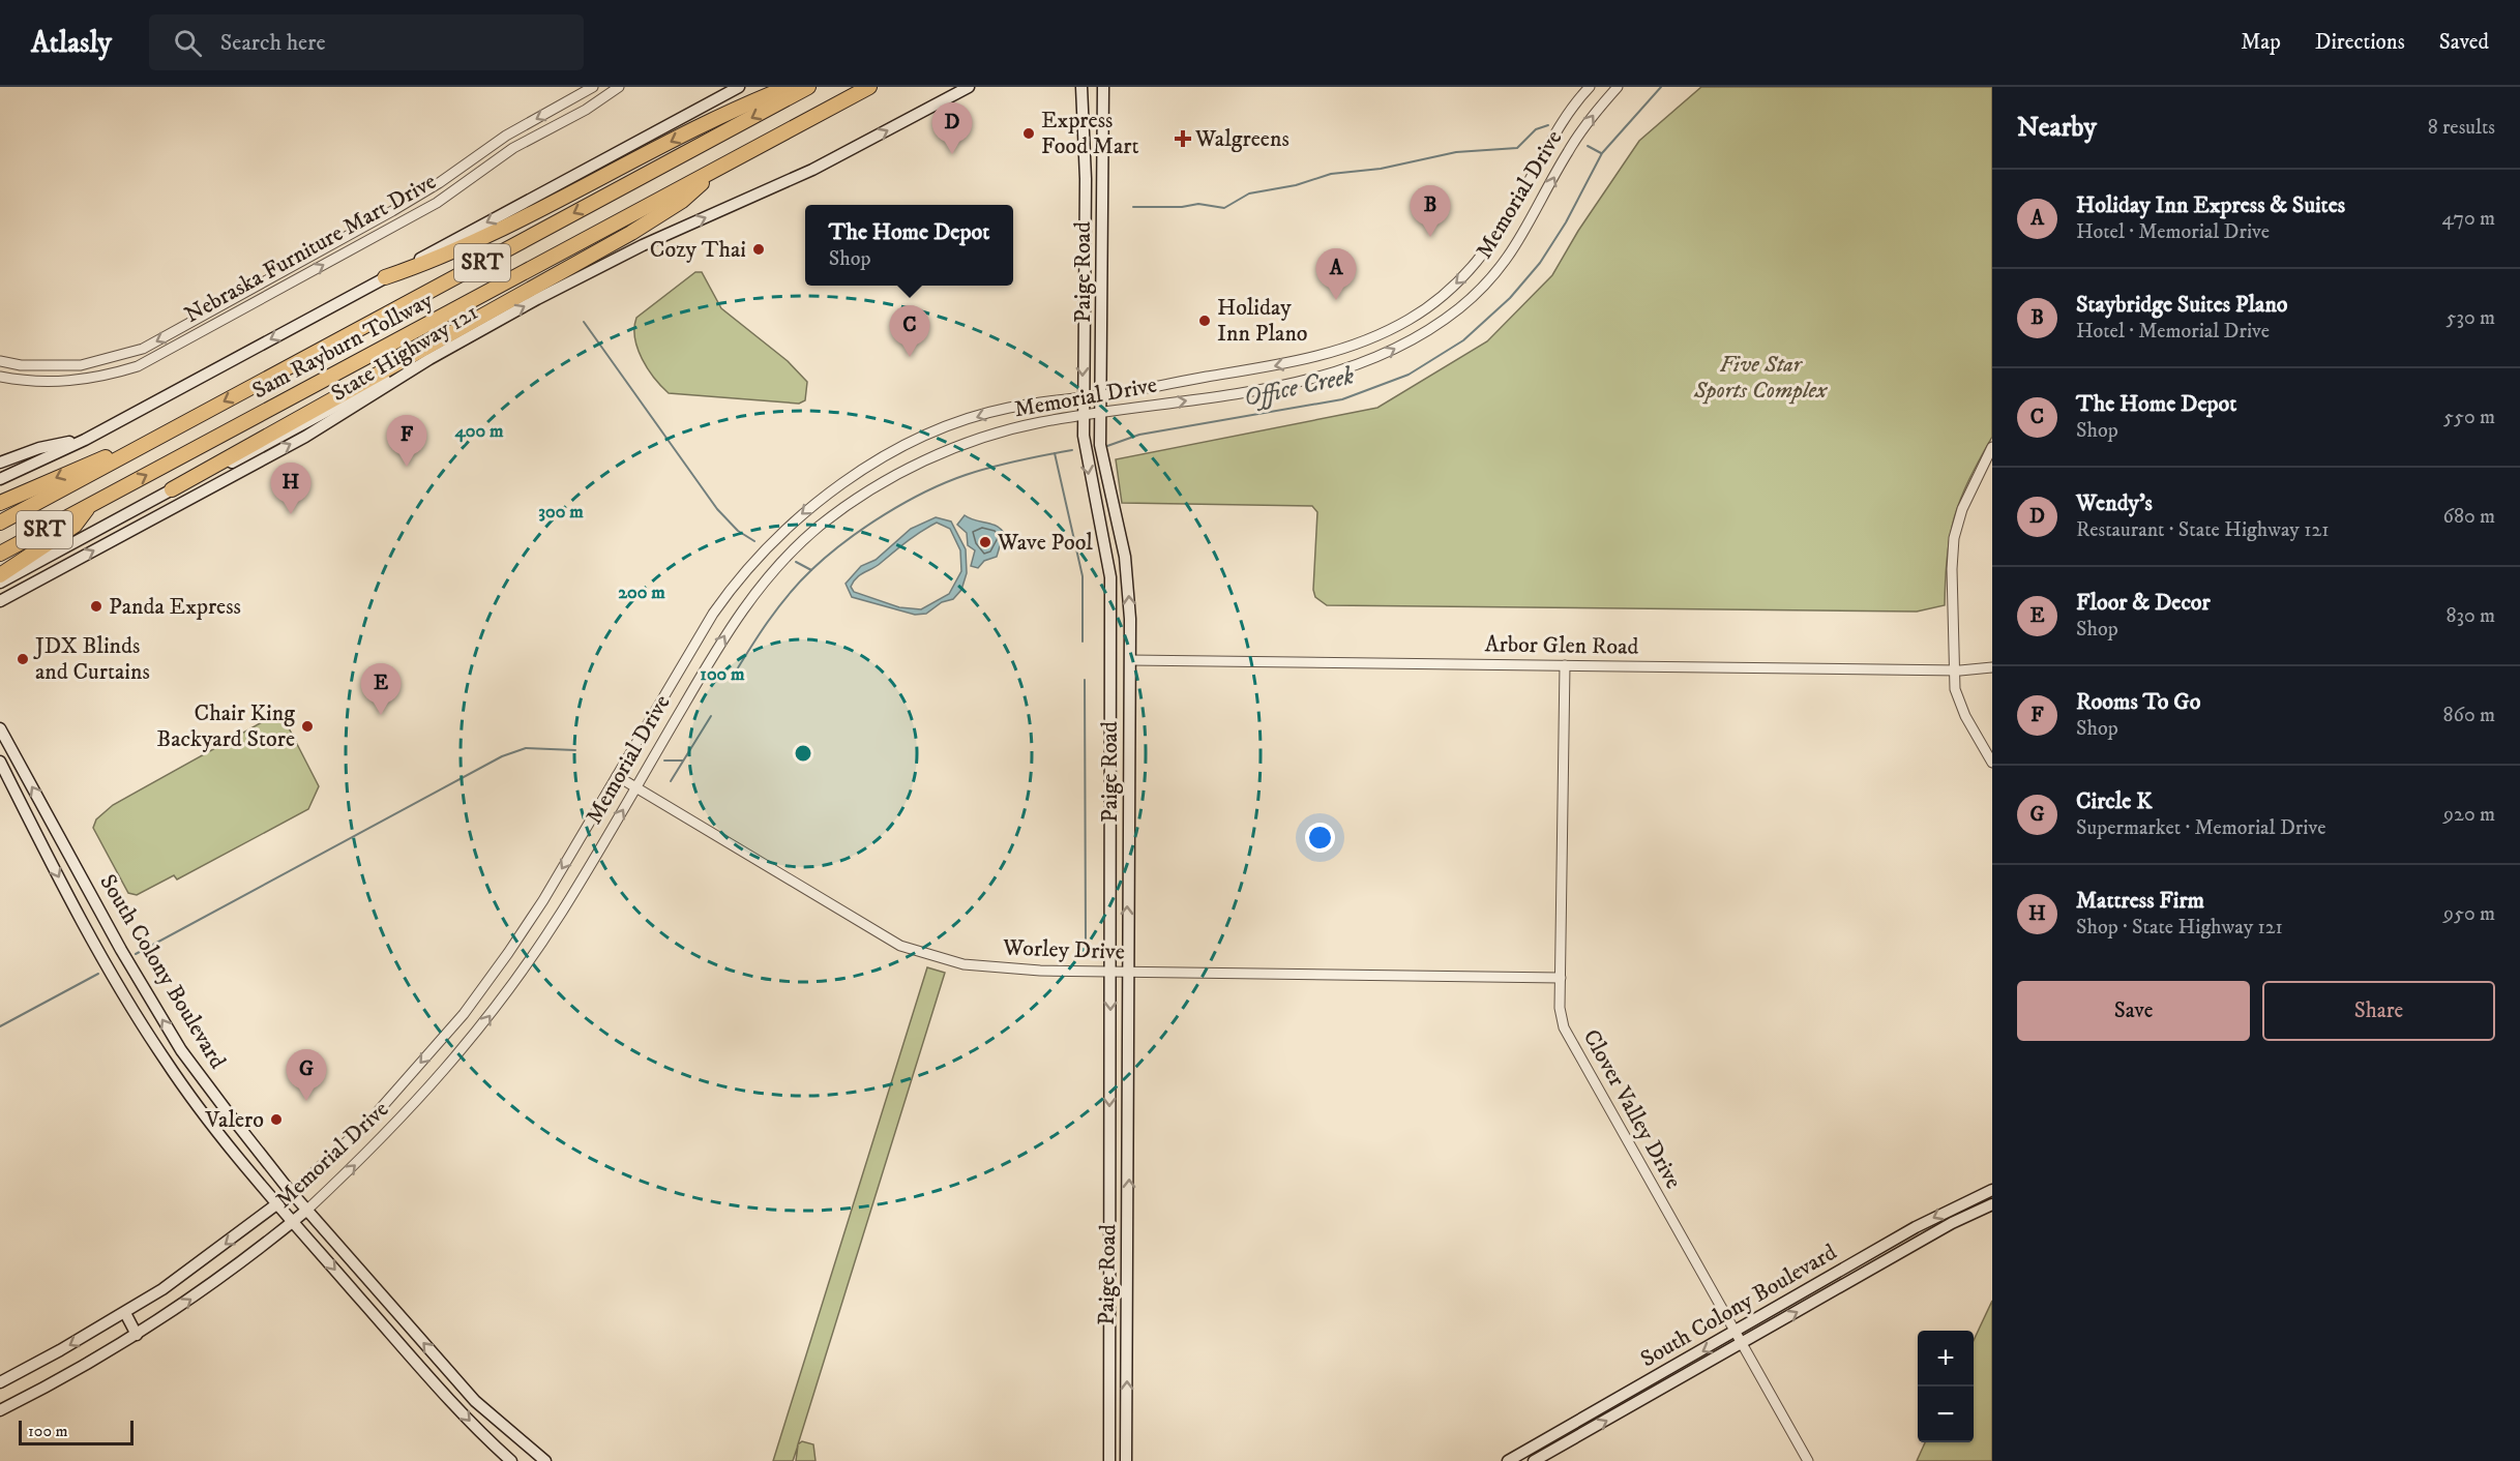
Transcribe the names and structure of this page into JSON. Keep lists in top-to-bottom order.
{
  "streets": {
    "highway": ["SRT", "Sam Rayburn Tollway"],
    "main road": [
      "Memorial Drive",
      "Paige Road",
      "State Highway 121",
      "South Colony Boulevard"
    ],
    "street": [
      "Nebraska Furniture Mart Drive",
      "Arbor Glen Road",
      "Worley Drive",
      "Clover Valley Drive"
    ]
  },
  "crossings": [
    ["Memorial Drive", "Paige Road"],
    ["Memorial Drive", "Worley Drive"],
    ["Memorial Drive", "South Colony Boulevard"],
    ["Paige Road", "Arbor Glen Road"],
    ["Paige Road", "Worley Drive"],
    ["Arbor Glen Road", "Clover Valley Drive"],
    ["Worley Drive", "Clover Valley Drive"],
    ["South Colony Boulevard", "Clover Valley Drive"]
  ],
  "water": ["Office Creek"],
  "parks": ["Five Star Sports Complex"],
  "places": {
    "other": [
      "Express Food Mart",
      "Cozy Thai",
      "Holiday Inn Plano",
      "Wave Pool",
      "Panda Express",
      "JDX Blinds and Curtains",
      "Chair King Backyard Store",
      "Valero"
    ],
    "health": ["Walgreens"]
  },
  "scale_bar": "100 m",
  "page": {
    "header": "Atlasly",
    "search": "Search here",
    "nav": ["Map", "Directions", "Saved"],
    "heading": ["Nearby", "8 results"],
    "pins": [
      "D",
      "B",
      "A",
      "C",
      "F",
      "H",
      "E",
      "G"
    ],
    "list": [
      {
        "mark": "A",
        "name": "Holiday Inn Express & Suites",
        "note": "Hotel · Memorial Drive",
        "value": "470 m"
      },
      {
        "mark": "B",
        "name": "Staybridge Suites Plano",
        "note": "Hotel · Memorial Drive",
        "value": "530 m"
      },
      {
        "mark": "C",
        "name": "The Home Depot",
        "note": "Shop",
        "value": "550 m"
      },
      {
        "mark": "D",
        "name": "Wendy's",
        "note": "Restaurant · State Highway 121",
        "value": "680 m"
      },
      {
        "mark": "E",
        "name": "Floor & Decor",
        "note": "Shop",
        "value": "830 m"
      },
      {
        "mark": "F",
        "name": "Rooms To Go",
        "note": "Shop",
        "value": "860 m"
      },
      {
        "mark": "G",
        "name": "Circle K",
        "note": "Supermarket · Memorial Drive",
        "value": "920 m"
      },
      {
        "mark": "H",
        "name": "Mattress Firm",
        "note": "Shop · State Highway 121",
        "value": "950 m"
      }
    ],
    "popup": ["The Home Depot", "Shop"],
    "buttons": ["Save", "Share"],
    "map_buttons": ["+", "−"],
    "scale": "100 m"
  },
  "rings": [
    "400 m",
    "300 m",
    "200 m",
    "100 m"
  ]
}
